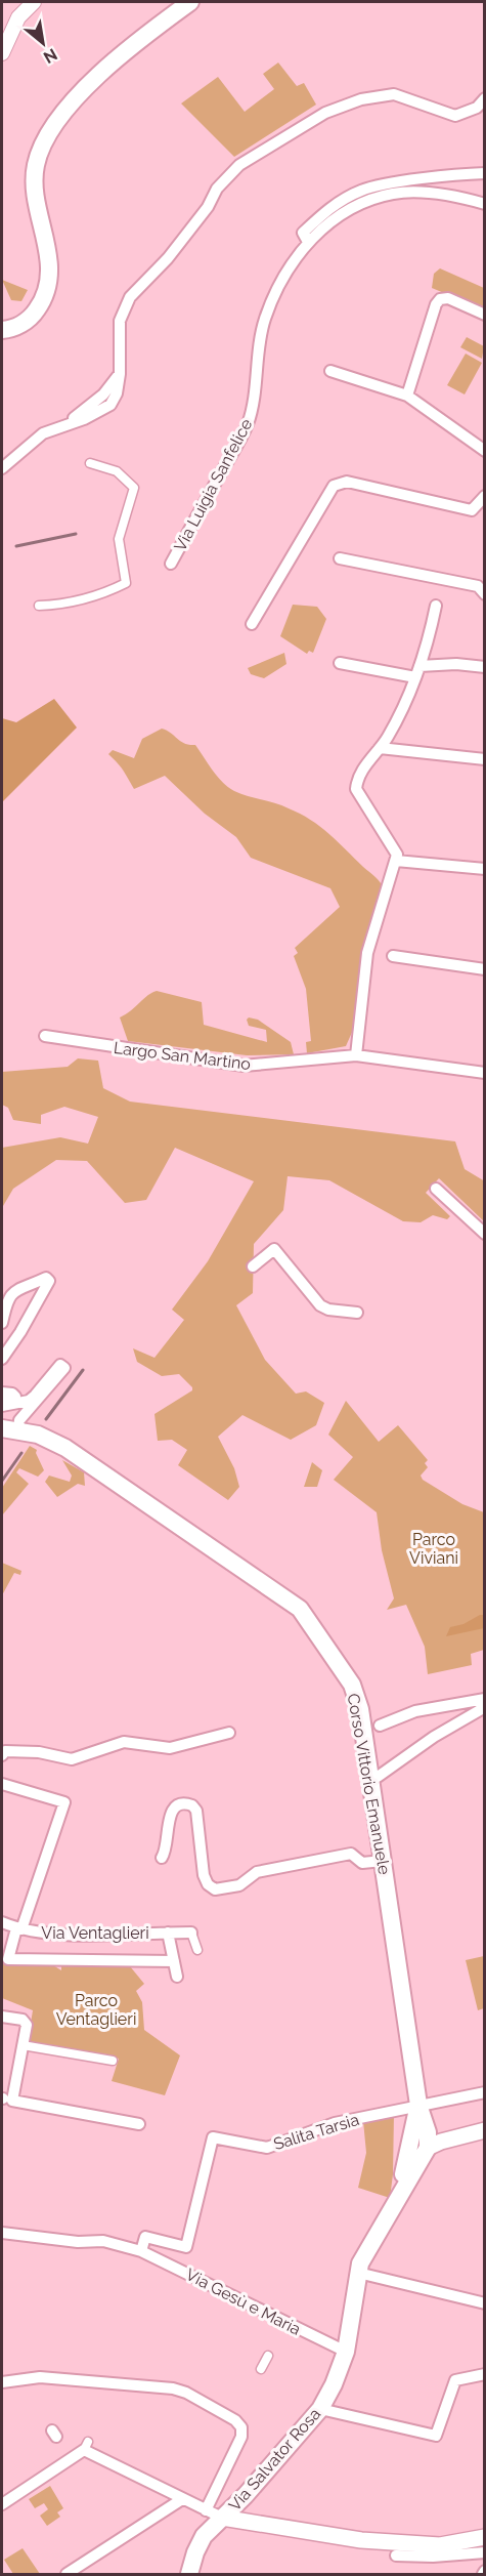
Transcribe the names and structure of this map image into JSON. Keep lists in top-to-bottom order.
{
  "streets": {
    "main road": ["Corso Vittorio Emanuele", "Via Salvator Rosa"],
    "street": [
      "Via Luigia Sanfelice",
      "Largo San Martino",
      "Via Ventaglieri",
      "Salita Tarsia",
      "Via Gesù e Maria"
    ]
  },
  "crossings": [
    ["Corso Vittorio Emanuele", "Salita Tarsia"],
    ["Salita Tarsia", "Via Gesù e Maria"],
    ["Via Gesù e Maria", "Via Salvator Rosa"]
  ],
  "parks": ["Parco Viviani", "Parco Ventaglieri"],
  "north": "bottom right"
}
